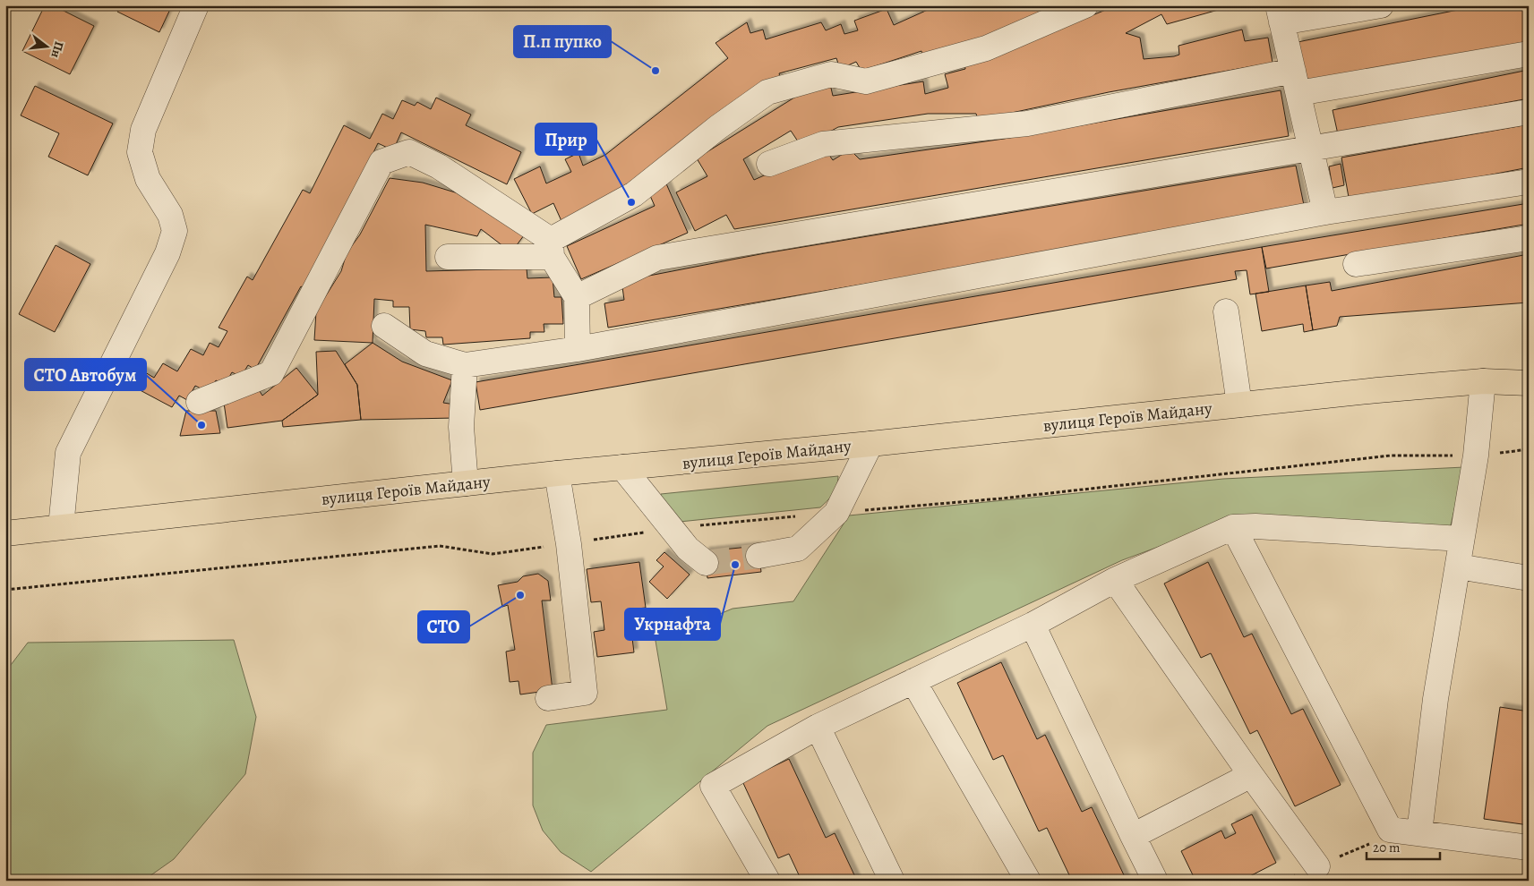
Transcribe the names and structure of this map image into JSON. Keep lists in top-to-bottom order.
{
  "streets": {
    "main road": ["вулиця Героїв Майдану"]
  },
  "places": [
    "П.п пупко",
    "Прир",
    "СТО Автобум",
    "Укрнафта",
    "СТО"
  ],
  "scale_bar": "20 m",
  "north": "right"
}
